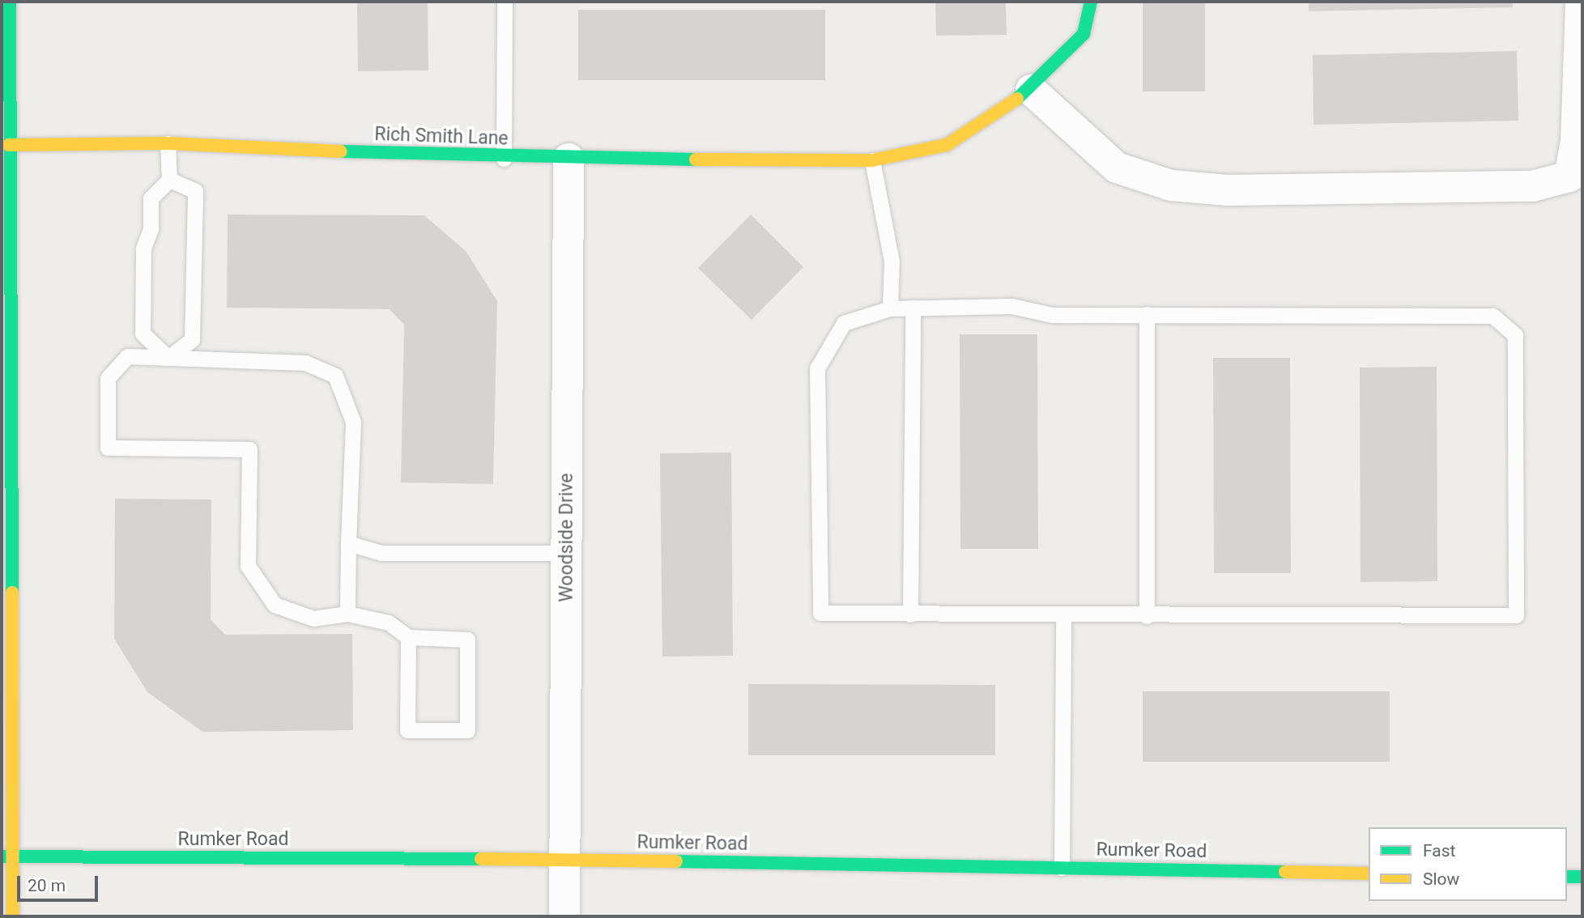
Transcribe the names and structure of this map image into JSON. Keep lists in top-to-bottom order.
{
  "streets": {
    "street": ["Rich Smith Lane", "Woodside Drive", "Rumker Road"]
  },
  "crossings": [
    ["Rich Smith Lane", "Woodside Drive"],
    ["Woodside Drive", "Rumker Road"]
  ],
  "legend": ["Fast", "Slow"],
  "scale_bar": "20 m"
}
